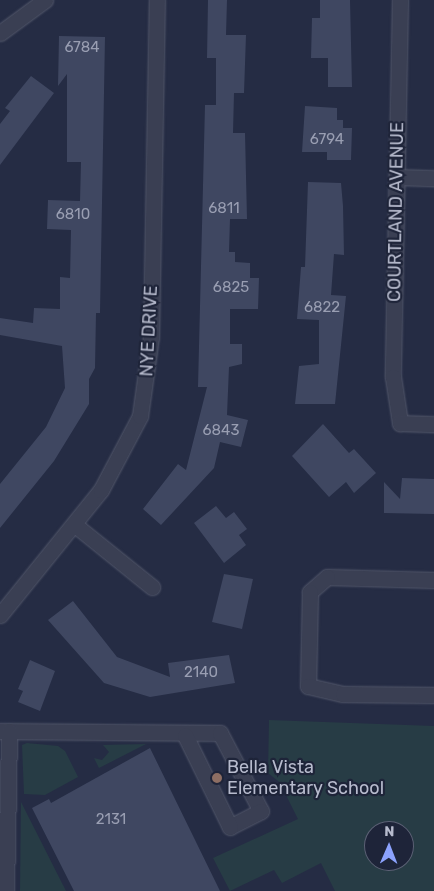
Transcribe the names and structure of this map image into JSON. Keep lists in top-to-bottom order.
{
  "streets": {
    "street": ["COURTLAND AVENUE", "NYE DRIVE"]
  },
  "places": ["Bella Vista Elementary School"],
  "house_numbers": [
    "6784",
    "6794",
    "6811",
    "6810",
    "6825",
    "6822",
    "6843",
    "2140",
    "2131"
  ],
  "north": "top"
}
